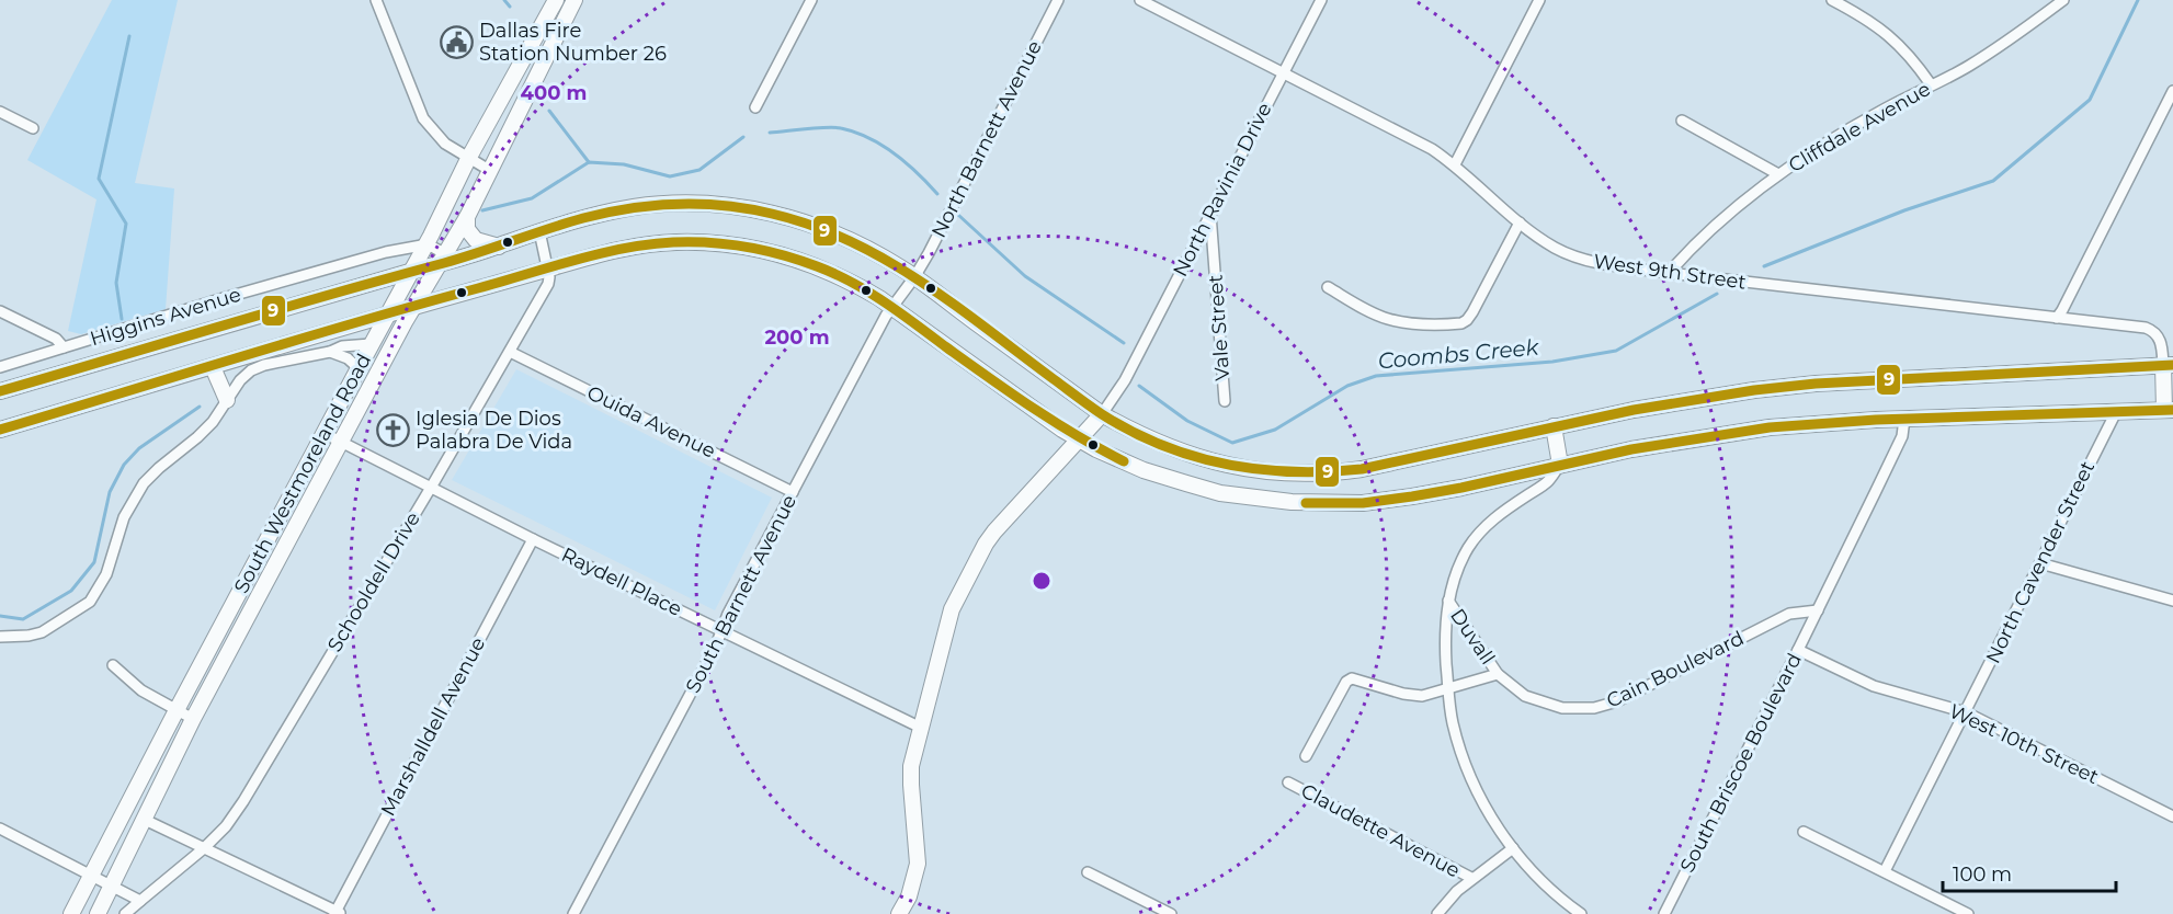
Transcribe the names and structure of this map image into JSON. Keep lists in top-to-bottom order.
{
  "streets": {
    "main road": ["South Westmoreland Road"],
    "street": [
      "Cliffdale Avenue",
      "North Barnett Avenue",
      "North Ravinia Drive",
      "West 9th Street",
      "Higgins Avenue",
      "Vale Street",
      "Ouida Avenue",
      "North Cavender Street",
      "Schooldell Drive",
      "Raydell Place",
      "South Barnett Avenue",
      "Duvall",
      "Cain Boulevard",
      "Marshalldell Avenue",
      "West 10th Street",
      "South Briscoe Boulevard",
      "Claudette Avenue"
    ]
  },
  "crossings": [
    ["Cliffdale Avenue", "West 9th Street"],
    ["North Barnett Avenue", "South Barnett Avenue"],
    ["North Ravinia Drive", "West 9th Street"],
    ["North Ravinia Drive", "Vale Street"],
    ["Higgins Avenue", "South Westmoreland Road"],
    ["Ouida Avenue", "Schooldell Drive"],
    ["Ouida Avenue", "South Barnett Avenue"],
    ["South Westmoreland Road", "Raydell Place"],
    ["North Cavender Street", "West 10th Street"],
    ["Schooldell Drive", "Raydell Place"],
    ["Raydell Place", "South Barnett Avenue"],
    ["Raydell Place", "Marshalldell Avenue"],
    ["Duvall", "Cain Boulevard"],
    ["Duvall", "Claudette Avenue"],
    ["Cain Boulevard", "South Briscoe Boulevard"],
    ["Cain Boulevard", "Claudette Avenue"],
    ["West 10th Street", "South Briscoe Boulevard"]
  ],
  "water": ["Coombs Creek"],
  "places": {
    "public building": ["Dallas Fire Station Number 26"],
    "church": ["Iglesia De Dios Palabra De Vida"]
  },
  "lines": ["transit line 9"],
  "scale_bar": "100 m",
  "rings": ["400 m", "200 m"]
}
